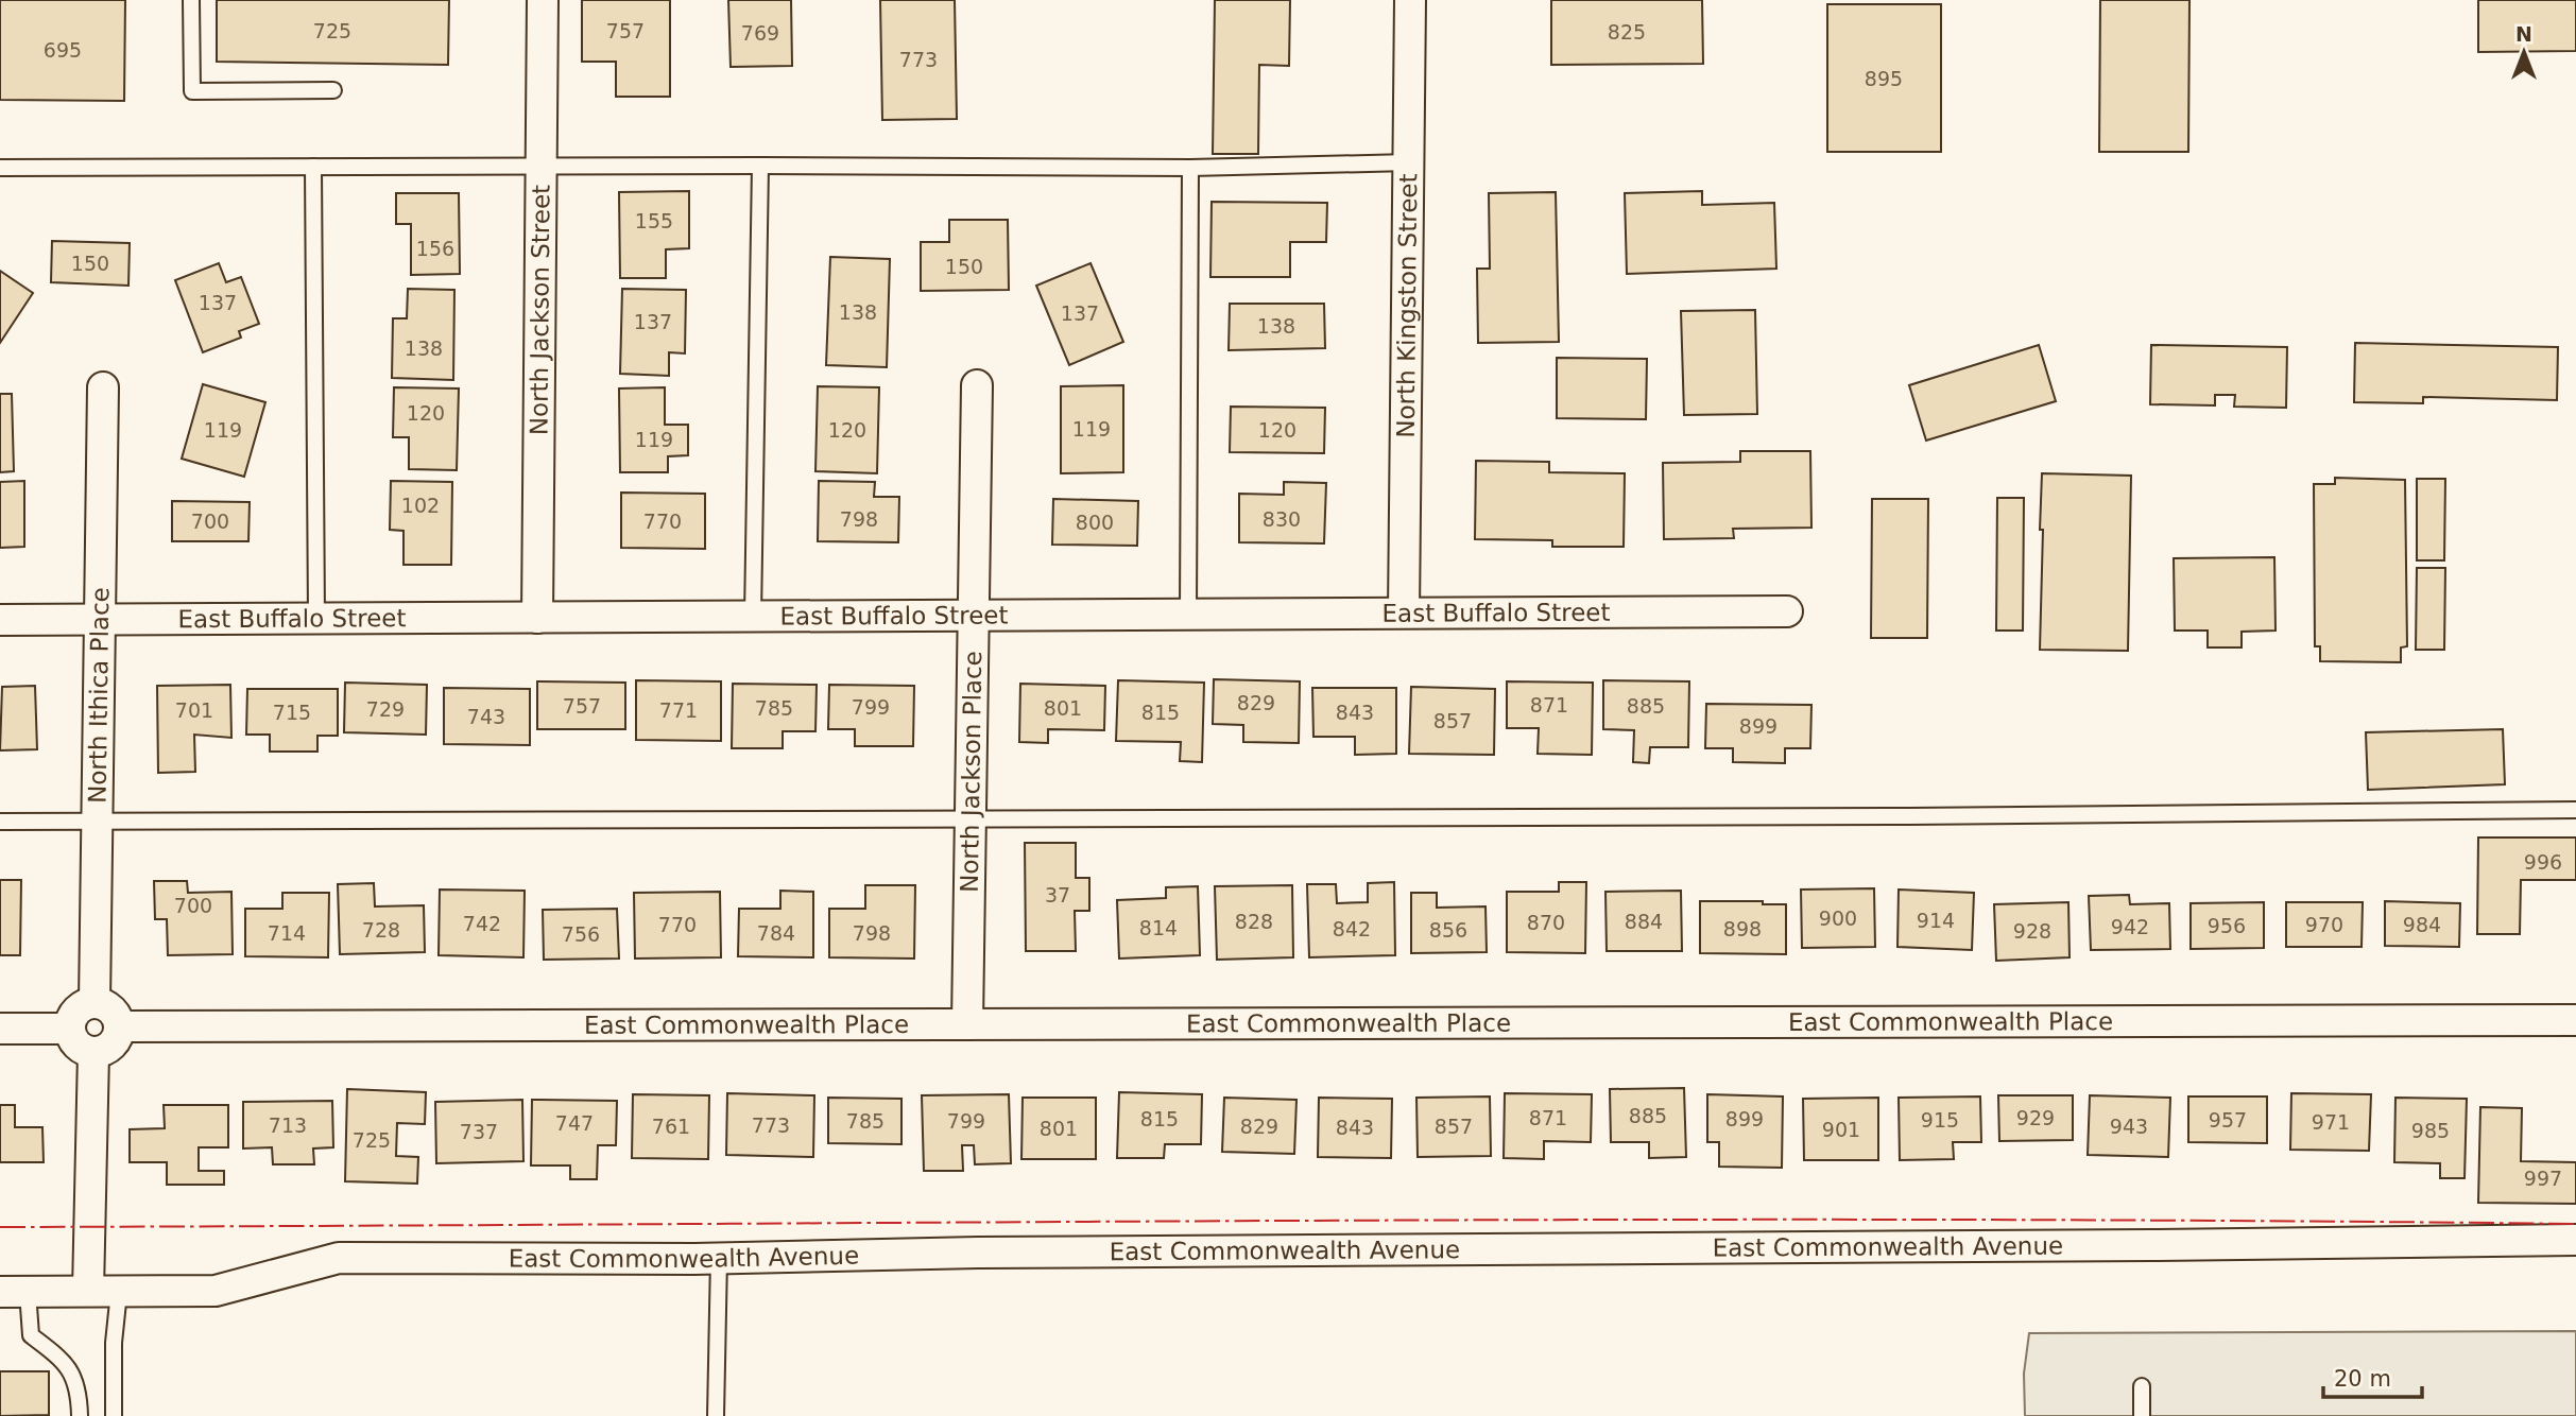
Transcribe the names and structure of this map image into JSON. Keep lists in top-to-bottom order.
{
  "streets": {
    "street": [
      "North Kingston Street",
      "North Jackson Street",
      "East Buffalo Street",
      "North Ithica Place",
      "North Jackson Place",
      "East Commonwealth Place",
      "East Commonwealth Avenue"
    ]
  },
  "crossings": [
    ["North Kingston Street", "East Buffalo Street"],
    ["North Jackson Street", "East Buffalo Street"],
    ["East Buffalo Street", "North Ithica Place"],
    ["East Buffalo Street", "North Jackson Place"],
    ["North Ithica Place", "East Commonwealth Place"],
    ["North Jackson Place", "East Commonwealth Place"]
  ],
  "house_numbers": [
    "725",
    "757",
    "825",
    "769",
    "695",
    "773",
    "895",
    "155",
    "156",
    "150",
    "150",
    "137",
    "138",
    "137",
    "137",
    "138",
    "138",
    "120",
    "119",
    "119",
    "120",
    "120",
    "119",
    "102",
    "798",
    "830",
    "700",
    "770",
    "800",
    "829",
    "871",
    "757",
    "885",
    "799",
    "785",
    "801",
    "729",
    "701",
    "771",
    "715",
    "815",
    "843",
    "743",
    "857",
    "899",
    "996",
    "37",
    "700",
    "900",
    "914",
    "828",
    "884",
    "870",
    "742",
    "770",
    "970",
    "984",
    "956",
    "942",
    "814",
    "842",
    "898",
    "728",
    "856",
    "928",
    "714",
    "784",
    "798",
    "756",
    "885",
    "871",
    "929",
    "815",
    "899",
    "915",
    "957",
    "785",
    "799",
    "971",
    "747",
    "713",
    "773",
    "761",
    "829",
    "857",
    "943",
    "843",
    "801",
    "901",
    "985",
    "737",
    "725",
    "997"
  ],
  "scale_bar": "20 m",
  "north": "top"
}
